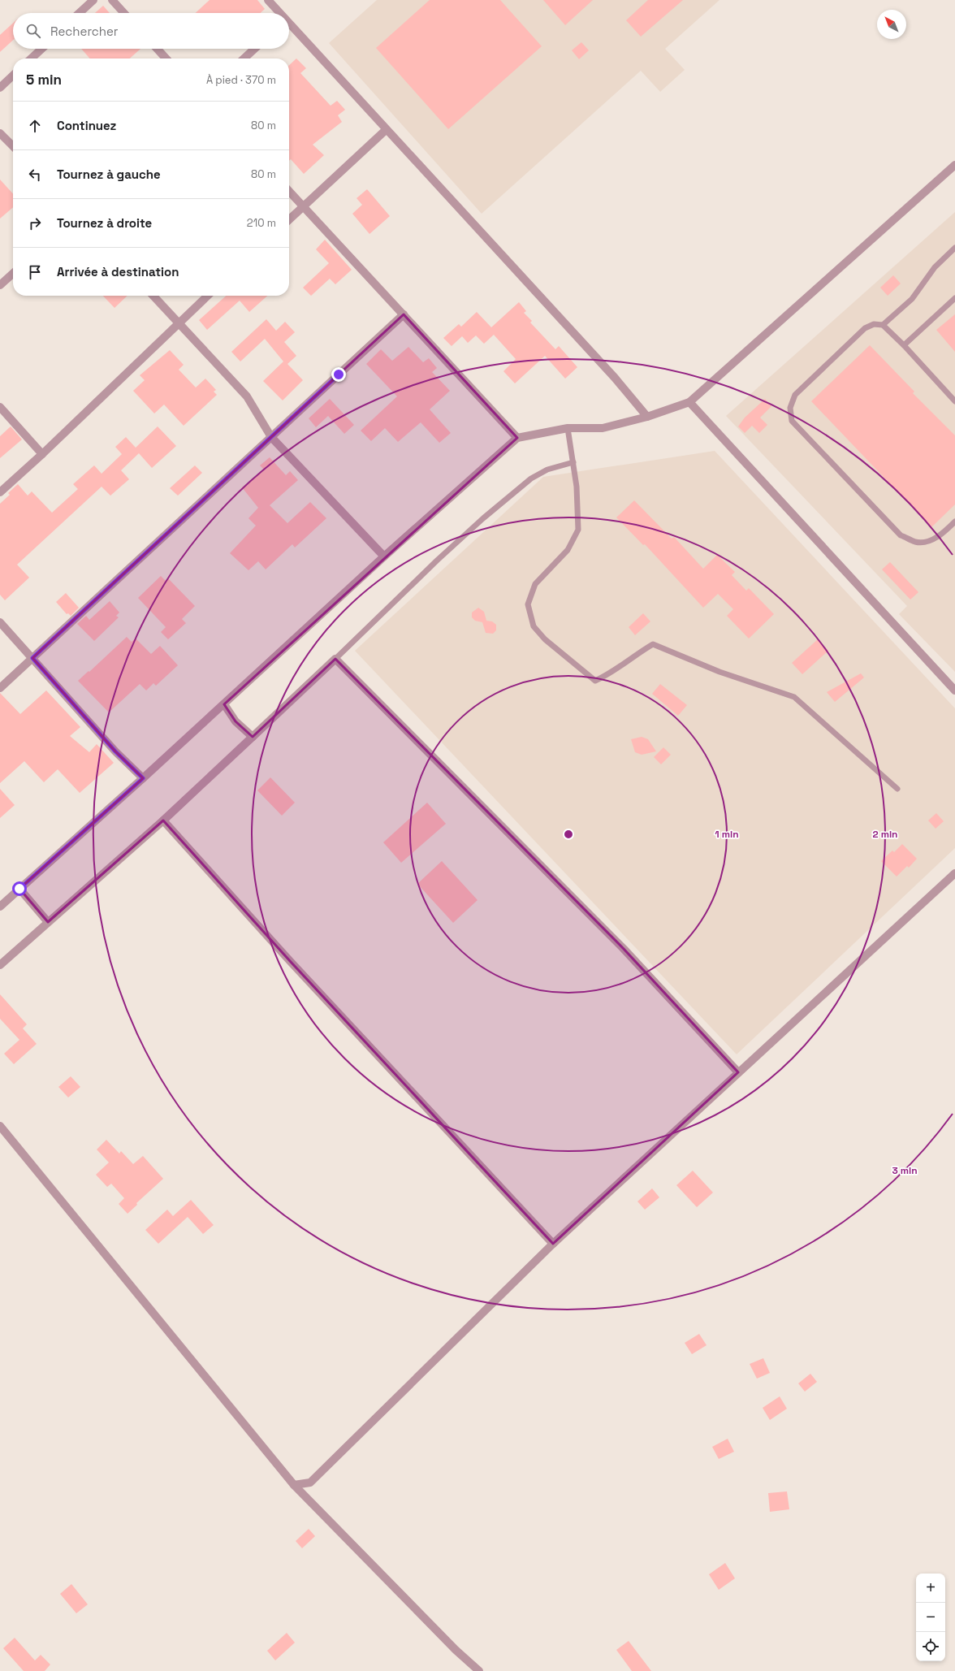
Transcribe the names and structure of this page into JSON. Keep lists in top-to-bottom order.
{
  "north": "top left",
  "page": {
    "search": "Rechercher",
    "heading": ["5 min", "À pied · 370 m"],
    "list": [
      ["Continuez", "80 m"],
      ["Tournez à gauche", "80 m"],
      ["Tournez à droite", "210 m"],
      "Arrivée à destination"
    ],
    "map_buttons": ["+", "−"]
  },
  "rings": ["1 min", "2 min", "3 min"]
}
